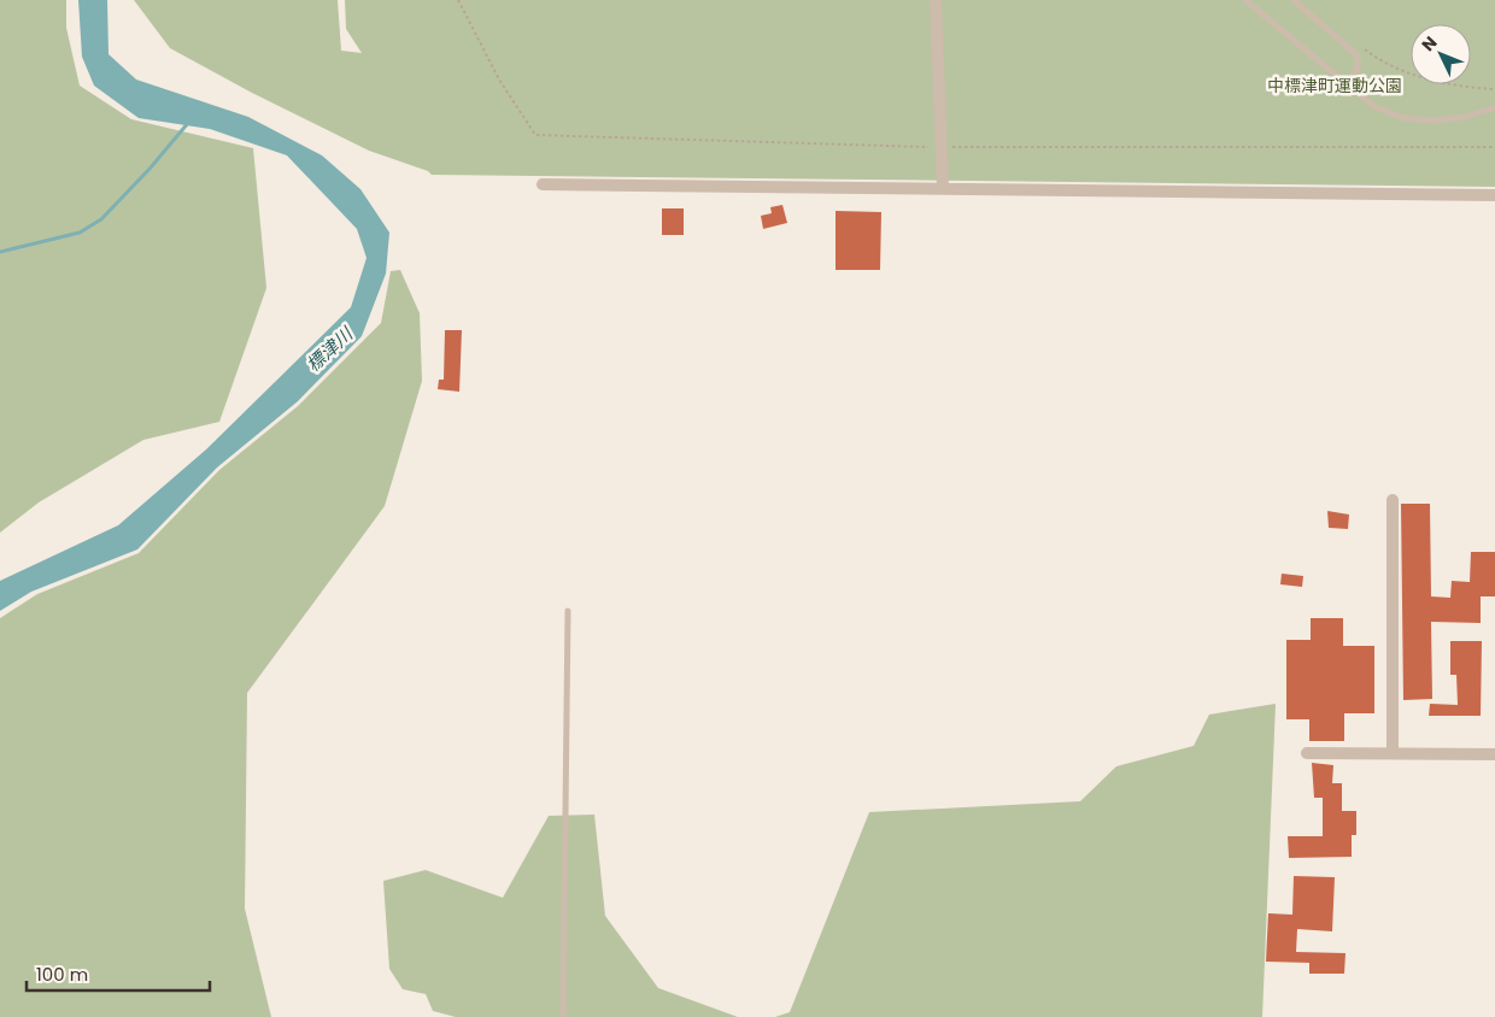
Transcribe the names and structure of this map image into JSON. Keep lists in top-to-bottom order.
{
  "water": ["標津川"],
  "parks": ["中標津町運動公園"],
  "scale_bar": "100 m",
  "north": "top left"
}
